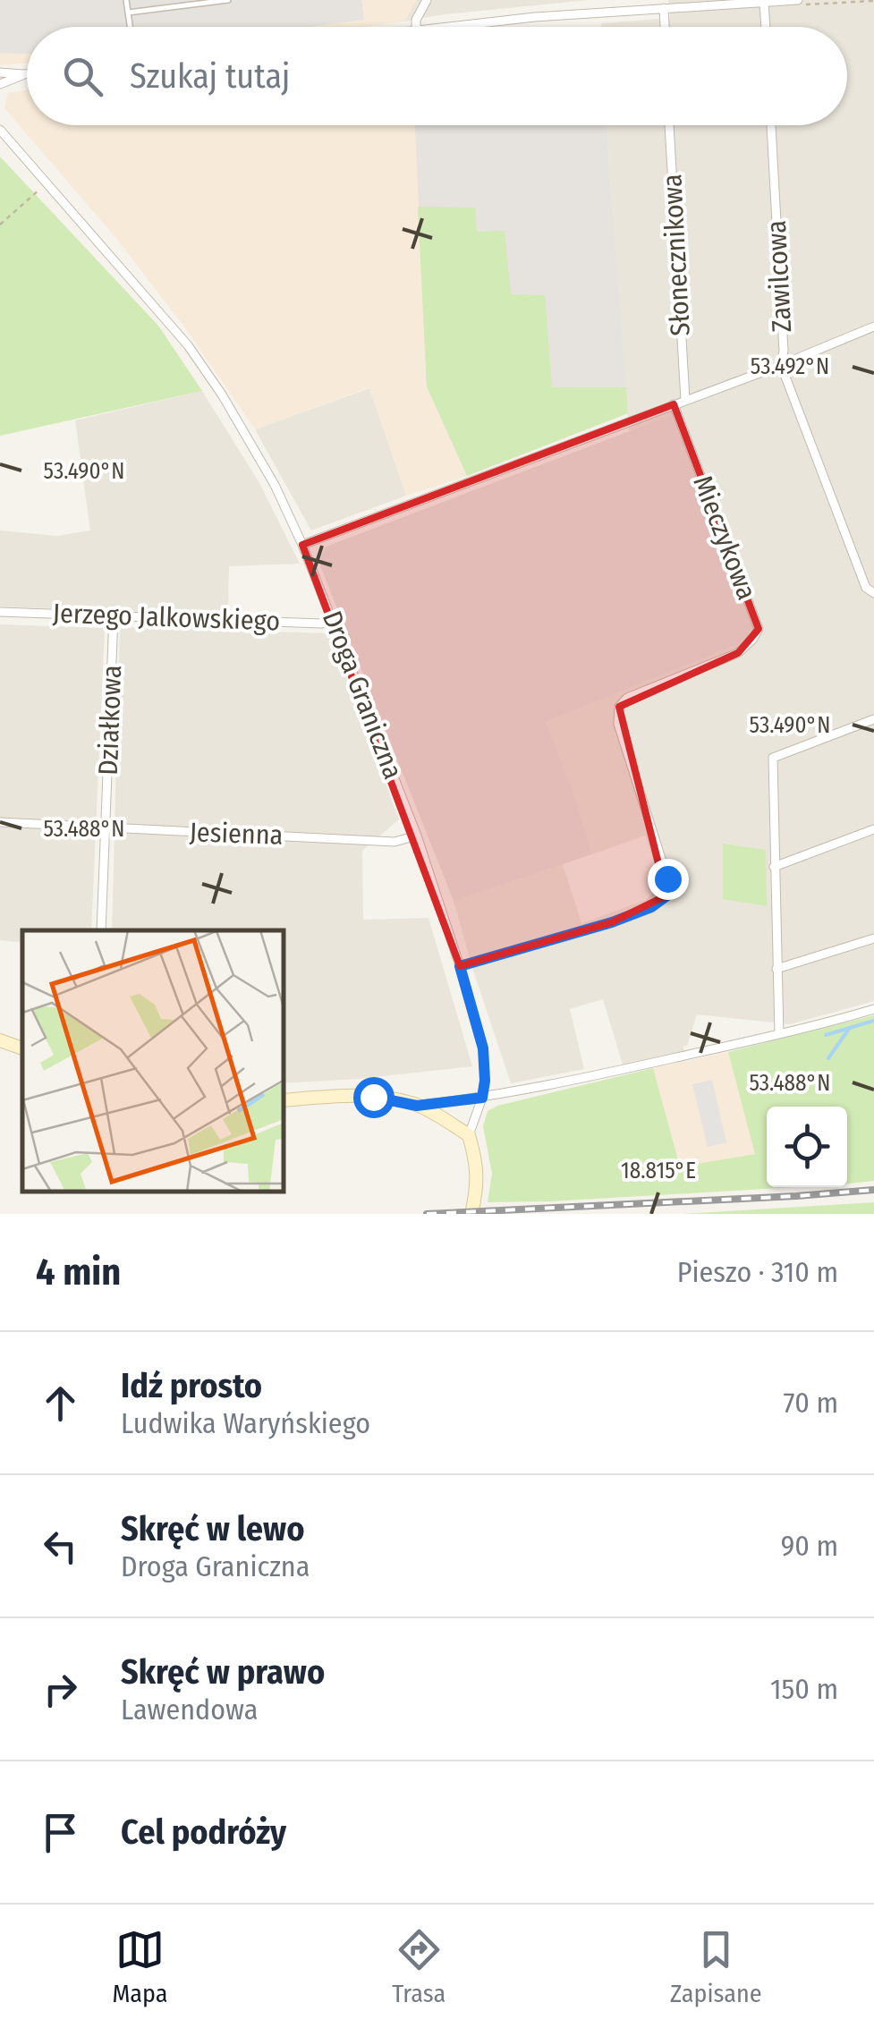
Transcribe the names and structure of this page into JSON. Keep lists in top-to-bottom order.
{
  "streets": {
    "street": [
      "Słonecznikowa",
      "Zawilcowa",
      "Mieczykowa",
      "Jerzego Jalkowskiego",
      "Droga Graniczna",
      "Działkowa",
      "Jesienna"
    ]
  },
  "crossings": [
    ["Mieczykowa", "Droga Graniczna"],
    ["Jerzego Jalkowskiego", "Droga Graniczna"],
    ["Jerzego Jalkowskiego", "Działkowa"],
    ["Droga Graniczna", "Jesienna"],
    ["Działkowa", "Jesienna"]
  ],
  "page": {
    "search": "Szukaj tutaj",
    "heading": ["4 min", "Pieszo · 310 m"],
    "list": [
      ["Idź prosto", "Ludwika Waryńskiego", "70 m"],
      ["Skręć w lewo", "Droga Graniczna", "90 m"],
      ["Skręć w prawo", "Lawendowa", "150 m"],
      "Cel podróży"
    ],
    "nav": ["Mapa", "Trasa", "Zapisane"]
  },
  "coordinates": [
    "53.492°N",
    "53.490°N",
    "53.488°N",
    "18.815°E"
  ]
}
